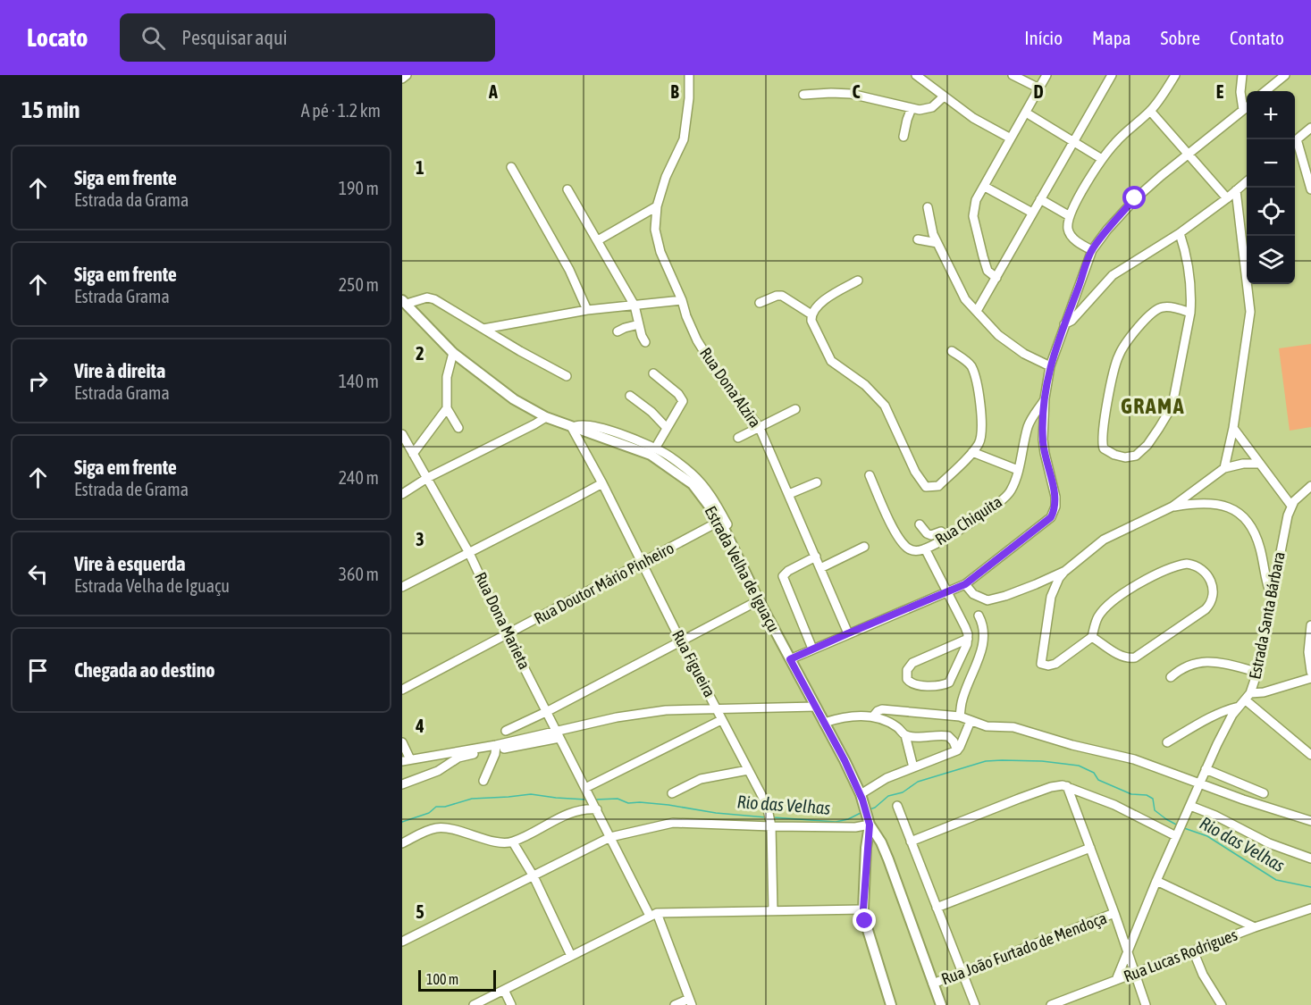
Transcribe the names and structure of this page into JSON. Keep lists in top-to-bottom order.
{
  "streets": {
    "main road": ["Estrada Velha de Iguaçu"],
    "street": [
      "Rua Dona Alzira",
      "Rua Chiquita",
      "Rua Doutor Mário Pinheiro",
      "Estrada Santa Bárbara",
      "Rua Dona Marieta",
      "Rua Figueira",
      "Rua João Furtado de Mendoça",
      "Rua Lucas Rodrigues"
    ]
  },
  "crossings": [
    ["Estrada Velha de Iguaçu", "Rua Doutor Mário Pinheiro"],
    ["Estrada Velha de Iguaçu", "Rua Figueira"],
    ["Estrada Velha de Iguaçu", "Rua João Furtado de Mendoça"],
    ["Rua Doutor Mário Pinheiro", "Rua Dona Marieta"],
    ["Rua Doutor Mário Pinheiro", "Rua Figueira"],
    ["Estrada Santa Bárbara", "Rua Lucas Rodrigues"]
  ],
  "districts": ["GRAMA"],
  "water": ["Rio das Velhas"],
  "scale_bar": "100 m",
  "page": {
    "header": "Locato",
    "search": "Pesquisar aqui",
    "nav": [
      "Início",
      "Mapa",
      "Sobre",
      "Contato"
    ],
    "heading": ["15 min", "A pé · 1.2 km"],
    "map_buttons": ["+", "−"],
    "list": [
      ["Siga em frente", "Estrada da Grama", "190 m"],
      ["Siga em frente", "Estrada Grama", "250 m"],
      ["Vire à direita", "Estrada Grama", "140 m"],
      ["Siga em frente", "Estrada de Grama", "240 m"],
      ["Vire à esquerda", "Estrada Velha de Iguaçu", "360 m"],
      "Chegada ao destino"
    ],
    "scale": "100 m"
  },
  "grid": {
    "columns": [
      "A",
      "B",
      "C",
      "D",
      "E"
    ],
    "rows": [
      "1",
      "2",
      "3",
      "4",
      "5"
    ]
  }
}
